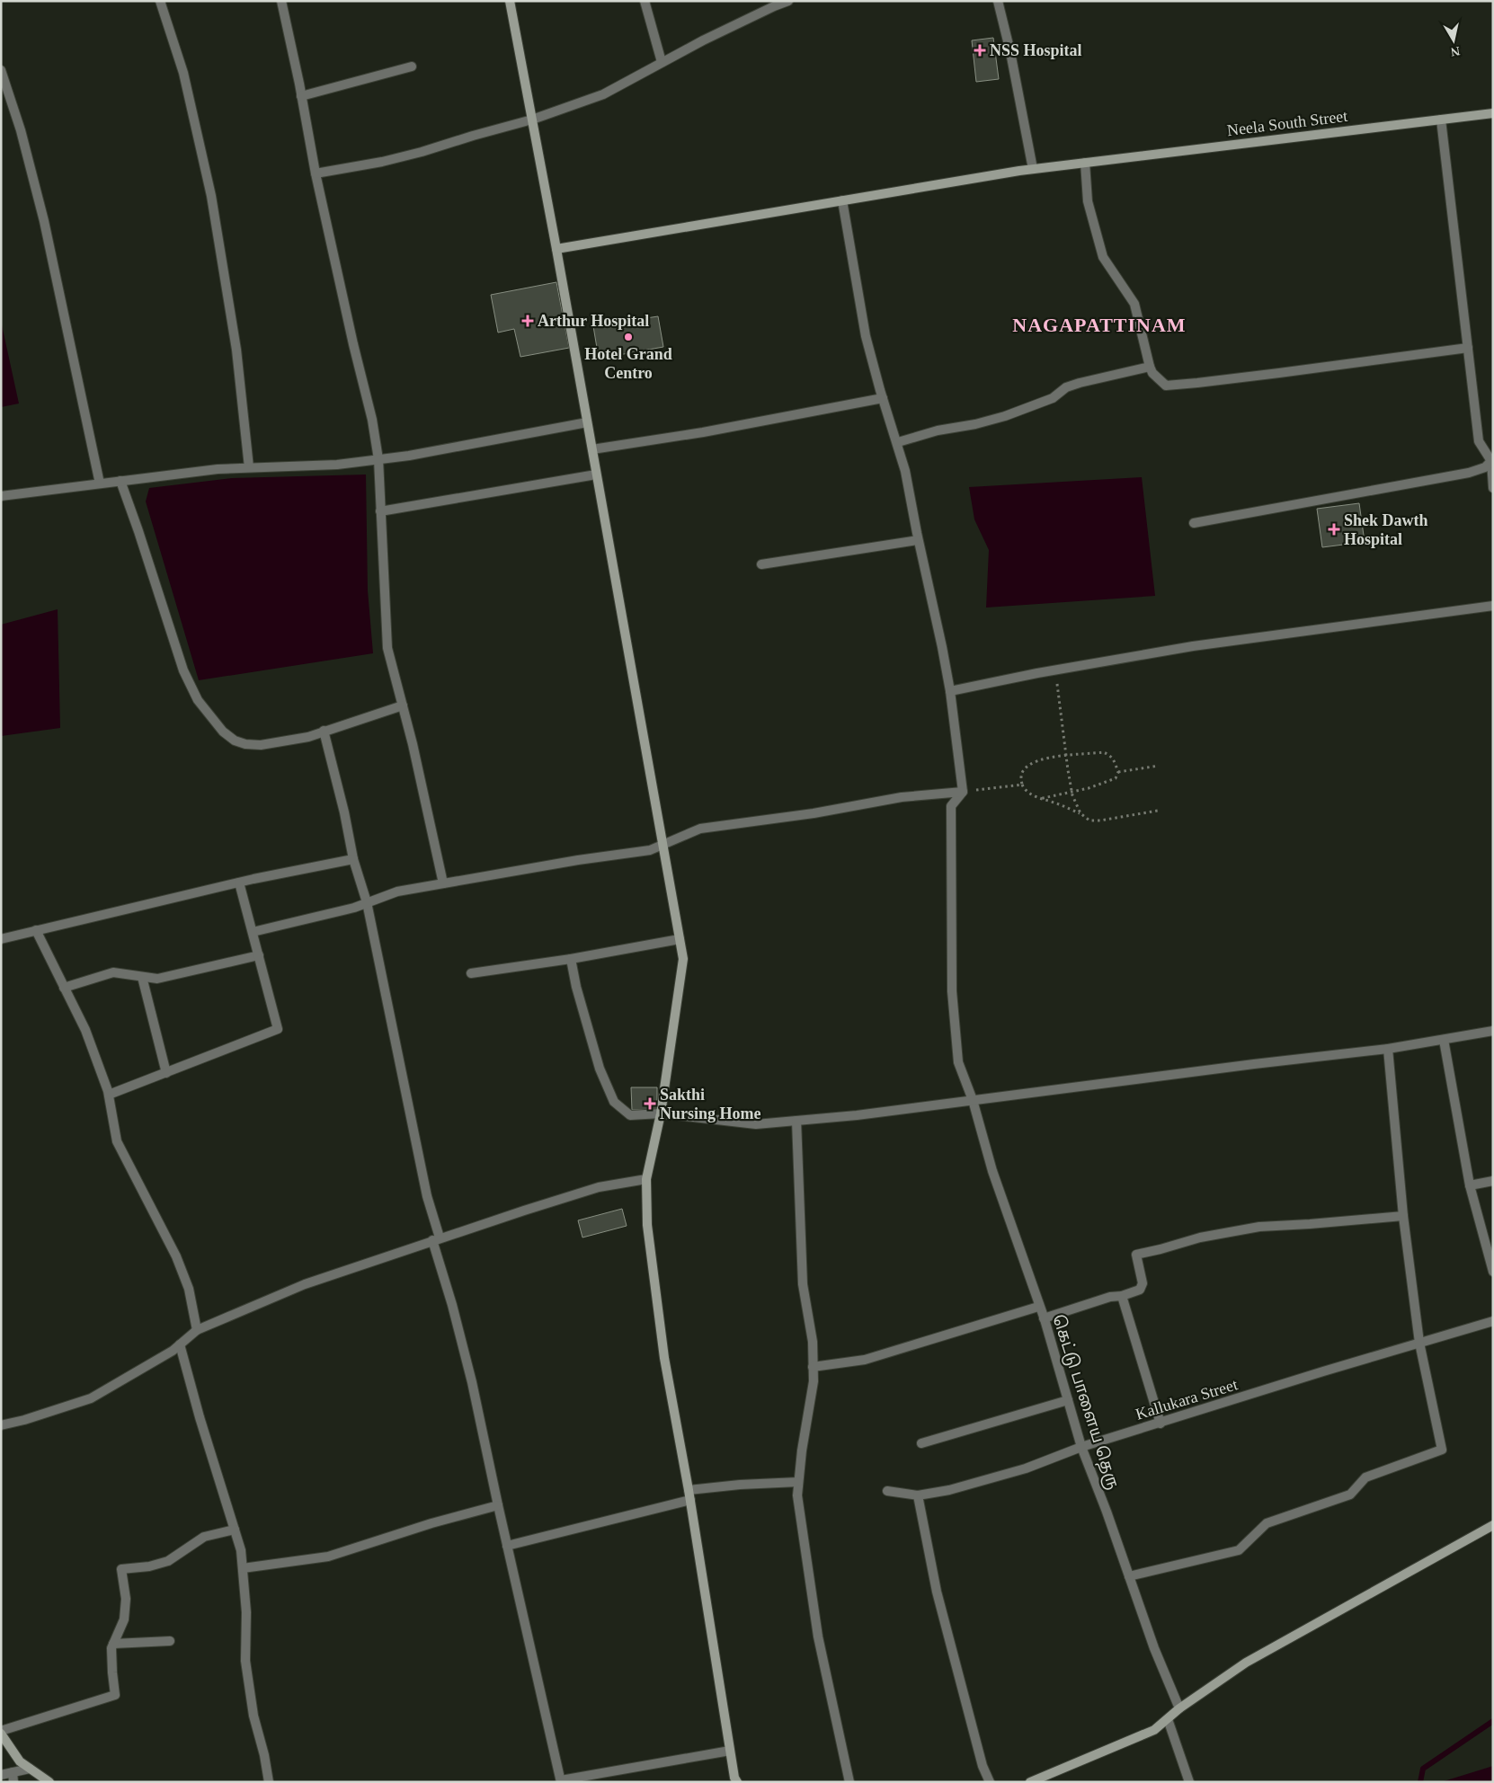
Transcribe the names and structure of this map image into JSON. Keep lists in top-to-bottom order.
{
  "streets": {
    "street": ["Neela South Street", "Kallukara Street", "கெட்டு பாளைய தெரு"]
  },
  "crossings": [
    ["Kallukara Street", "கெட்டு பாளைய தெரு"]
  ],
  "districts": ["NAGAPATTINAM"],
  "places": {
    "health": [
      "NSS Hospital",
      "Arthur Hospital",
      "Shek Dawth Hospital",
      "Sakthi Nursing Home"
    ],
    "other": ["Hotel Grand Centro"]
  },
  "north": "bottom"
}
